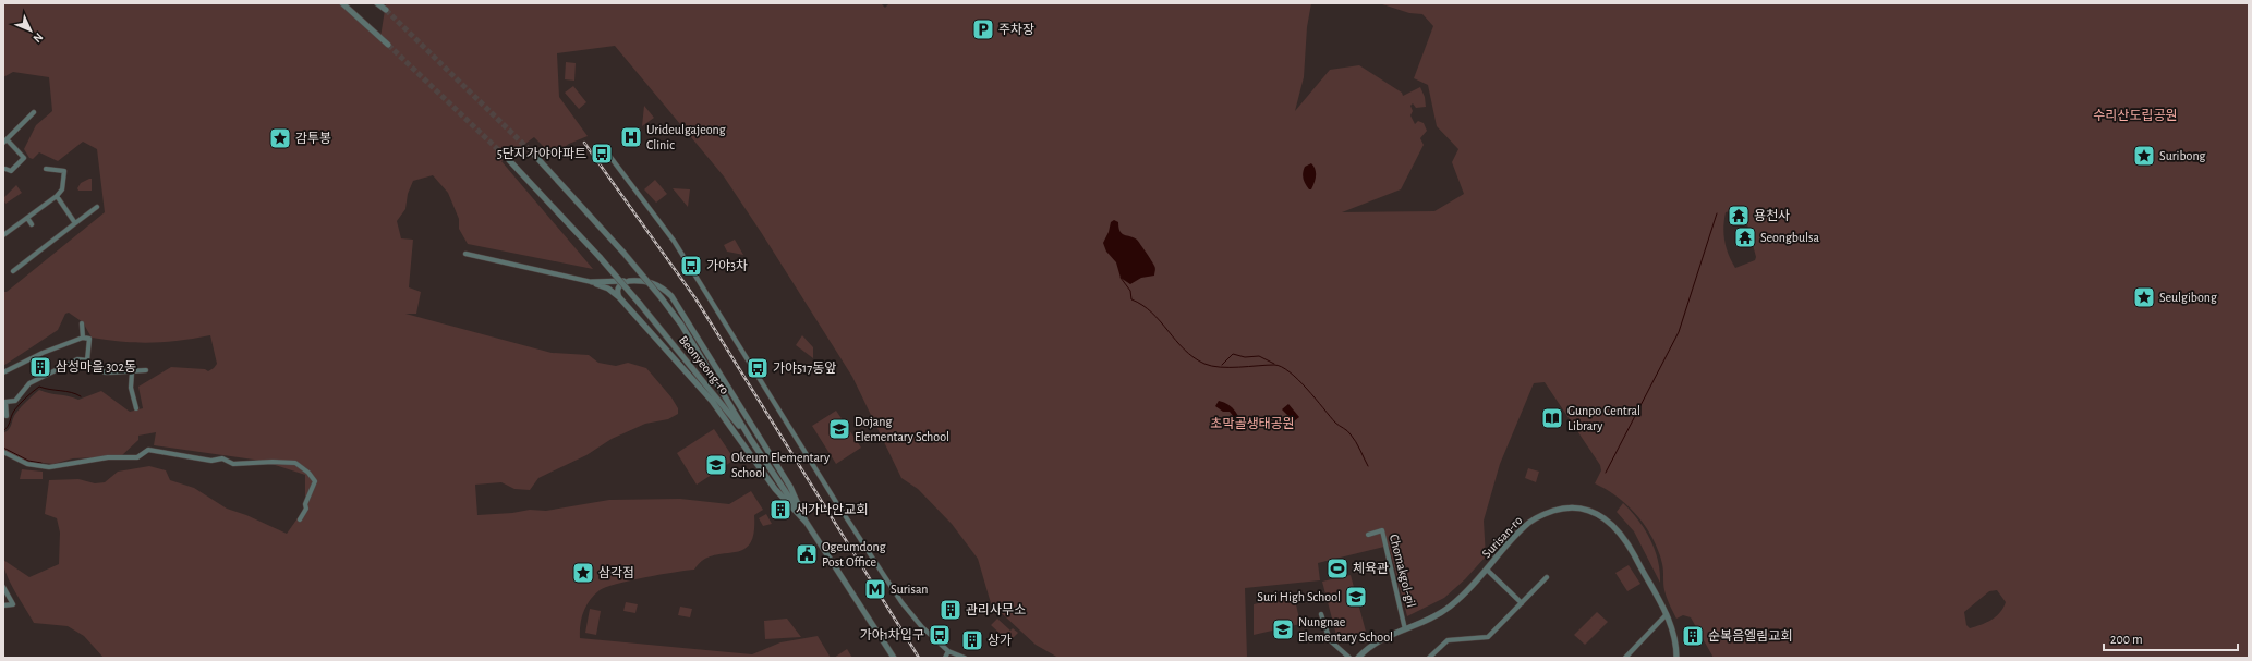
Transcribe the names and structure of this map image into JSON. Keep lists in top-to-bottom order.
{
  "streets": {
    "street": ["Beonyeong-ro", "Surisan-ro", "Chomakgol-gil"]
  },
  "crossings": [
    ["Surisan-ro", "Chomakgol-gil"]
  ],
  "parks": ["수리산도립공원", "초막골생태공원"],
  "places": {
    "parking": ["주차장"],
    "hospital": ["Urideulgajeong Clinic"],
    "place": [
      "감투봉",
      "Suribong",
      "Seulgibong",
      "삼각점"
    ],
    "bus stop": [
      "5단지가야아파트",
      "가야3차",
      "가야517동앞",
      "가야1차입구"
    ],
    "temple": ["용천사", "Seongbulsa"],
    "building": [
      "삼성마을 302동",
      "새가나안교회",
      "관리사무소",
      "순복음엘림교회",
      "상가"
    ],
    "library": ["Gunpo Central Library"],
    "school or university": [
      "Dojang Elementary School",
      "Okeum Elementary School",
      "Suri High School",
      "Nungnae Elementary School"
    ],
    "public building": ["Ogeumdong Post Office"],
    "sports": ["체육관"],
    "metro station": ["Surisan"]
  },
  "scale_bar": "200 m",
  "north": "bottom right"
}
